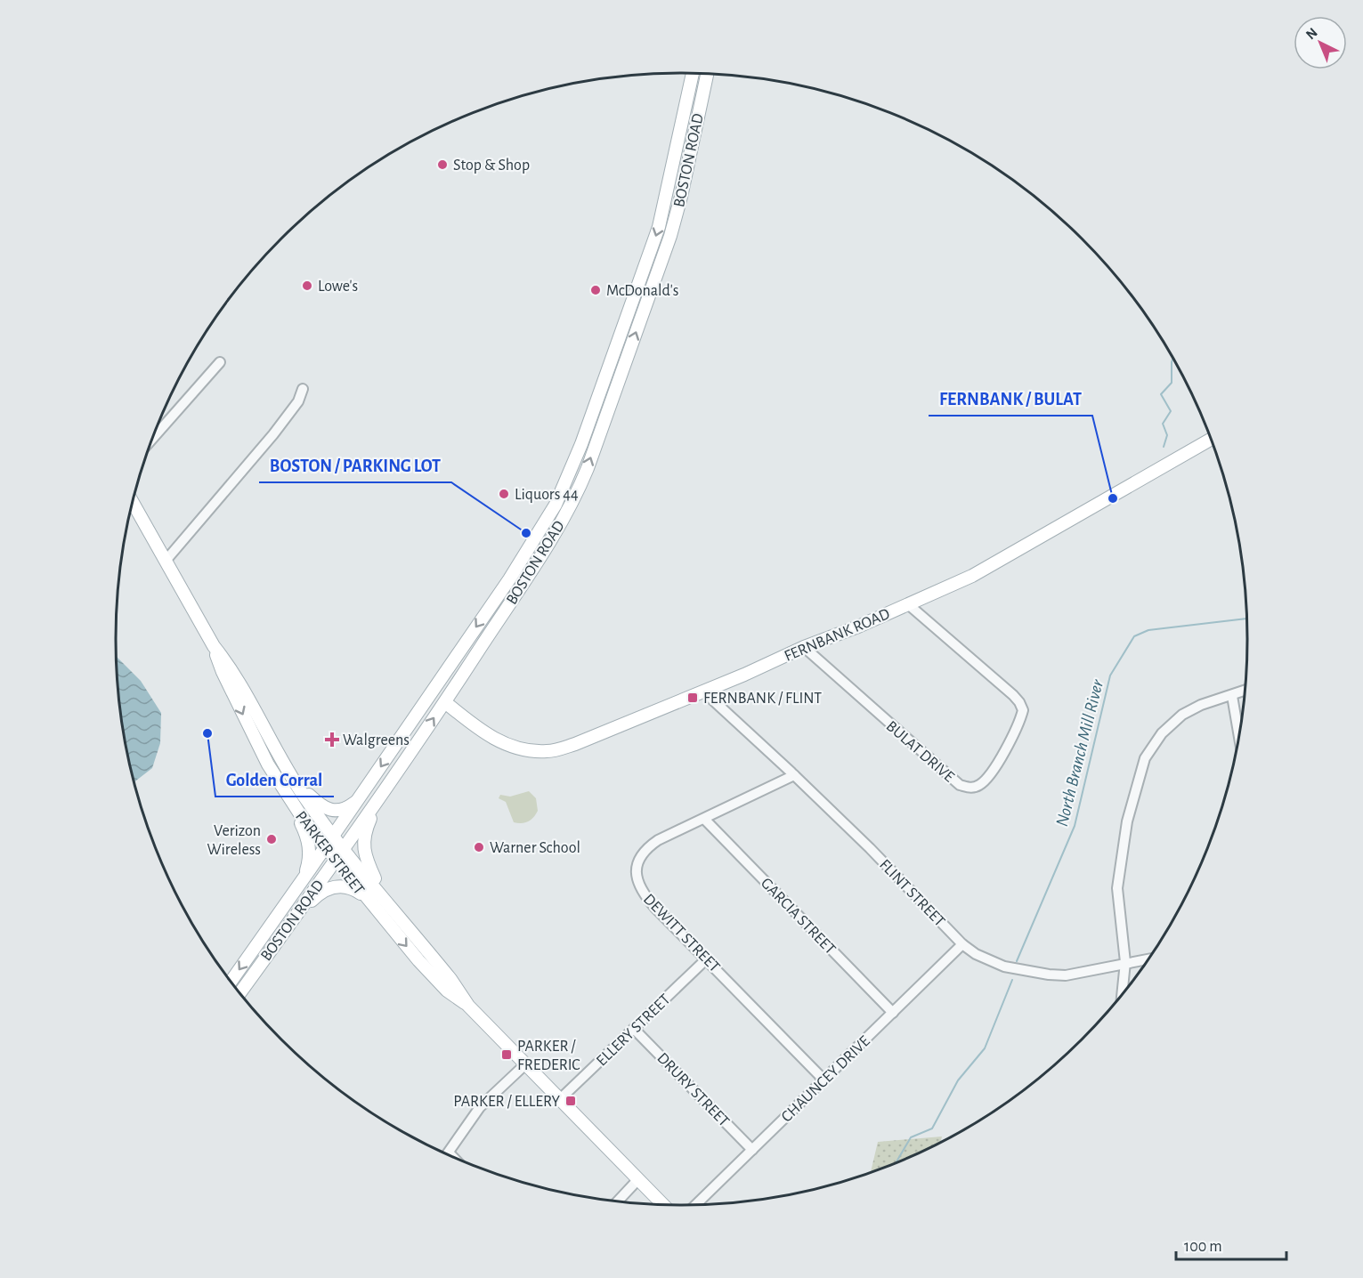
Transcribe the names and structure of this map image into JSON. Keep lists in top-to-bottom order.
{
  "streets": {
    "main road": ["BOSTON ROAD", "FERNBANK ROAD", "PARKER STREET"],
    "street": [
      "BULAT DRIVE",
      "FLINT STREET",
      "GARCIA STREET",
      "DEWITT STREET",
      "ELLERY STREET",
      "CHAUNCEY DRIVE",
      "DRURY STREET"
    ]
  },
  "crossings": [
    ["BOSTON ROAD", "FERNBANK ROAD"],
    ["BOSTON ROAD", "PARKER STREET"],
    ["FERNBANK ROAD", "BULAT DRIVE"],
    ["PARKER STREET", "ELLERY STREET"],
    ["FLINT STREET", "DEWITT STREET"],
    ["FLINT STREET", "CHAUNCEY DRIVE"],
    ["GARCIA STREET", "DEWITT STREET"],
    ["GARCIA STREET", "CHAUNCEY DRIVE"],
    ["DEWITT STREET", "ELLERY STREET"],
    ["DEWITT STREET", "CHAUNCEY DRIVE"],
    ["ELLERY STREET", "DRURY STREET"],
    ["CHAUNCEY DRIVE", "DRURY STREET"]
  ],
  "water": ["North Branch Mill River"],
  "places": {
    "other": [
      "Stop & Shop",
      "Lowe's",
      "McDonald's",
      "Liquors 44",
      "FERNBANK / BULAT",
      "BOSTON / PARKING LOT",
      "Golden Corral",
      "Verizon Wireless",
      "Warner School"
    ],
    "transit": ["FERNBANK / FLINT", "PARKER / FREDERIC", "PARKER / ELLERY"],
    "health": ["Walgreens"]
  },
  "scale_bar": "100 m",
  "north": "top left"
}
